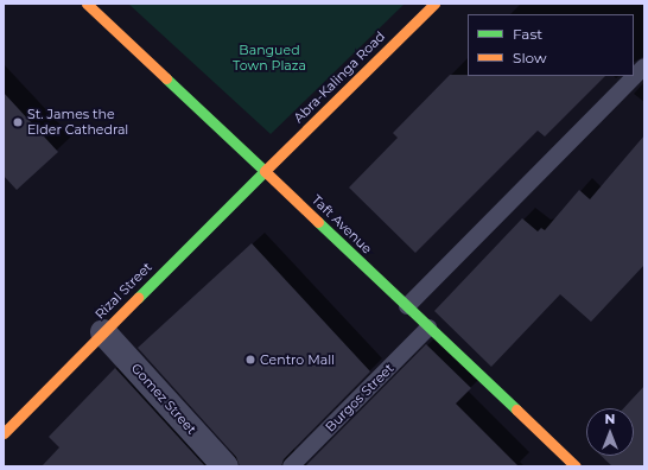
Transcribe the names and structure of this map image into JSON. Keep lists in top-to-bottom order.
{
  "streets": {
    "main road": ["Abra-Kalinga Road", "Taft Avenue", "Rizal Street"],
    "street": ["Gomez Street"],
    "lane": ["Burgos Street"]
  },
  "crossings": [
    ["Abra-Kalinga Road", "Taft Avenue"],
    ["Abra-Kalinga Road", "Rizal Street"],
    ["Taft Avenue", "Rizal Street"],
    ["Taft Avenue", "Burgos Street"],
    ["Rizal Street", "Gomez Street"]
  ],
  "parks": ["Bangued Town Plaza"],
  "places": ["St. James the Elder Cathedral", "Centro Mall"],
  "legend": ["Fast", "Slow"],
  "north": "top"
}
